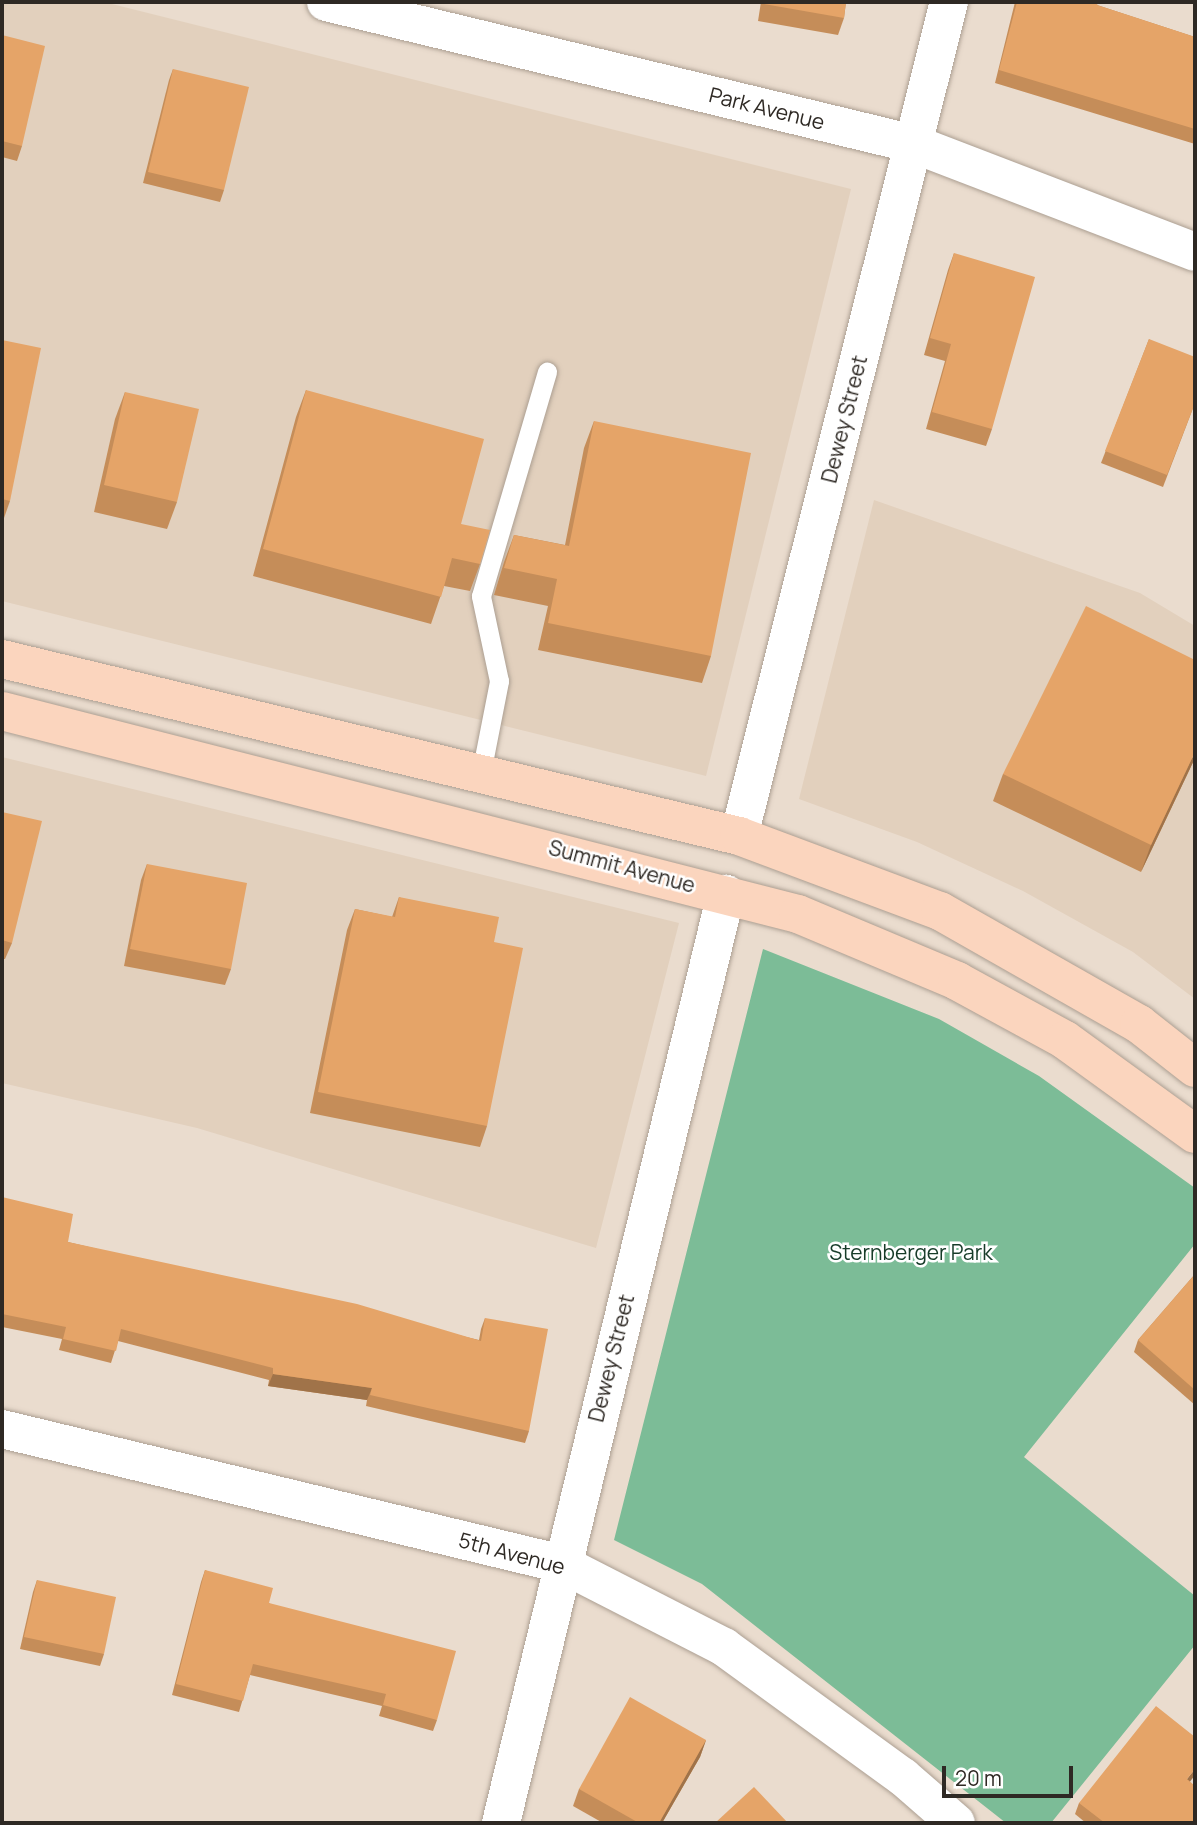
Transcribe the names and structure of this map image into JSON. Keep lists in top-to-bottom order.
{
  "streets": {
    "main road": ["Summit Avenue"],
    "street": ["Park Avenue", "Dewey Street", "5th Avenue"]
  },
  "crossings": [
    ["Park Avenue", "Dewey Street"],
    ["Dewey Street", "Summit Avenue"],
    ["Dewey Street", "5th Avenue"]
  ],
  "parks": ["Sternberger Park"],
  "scale_bar": "20 m"
}
